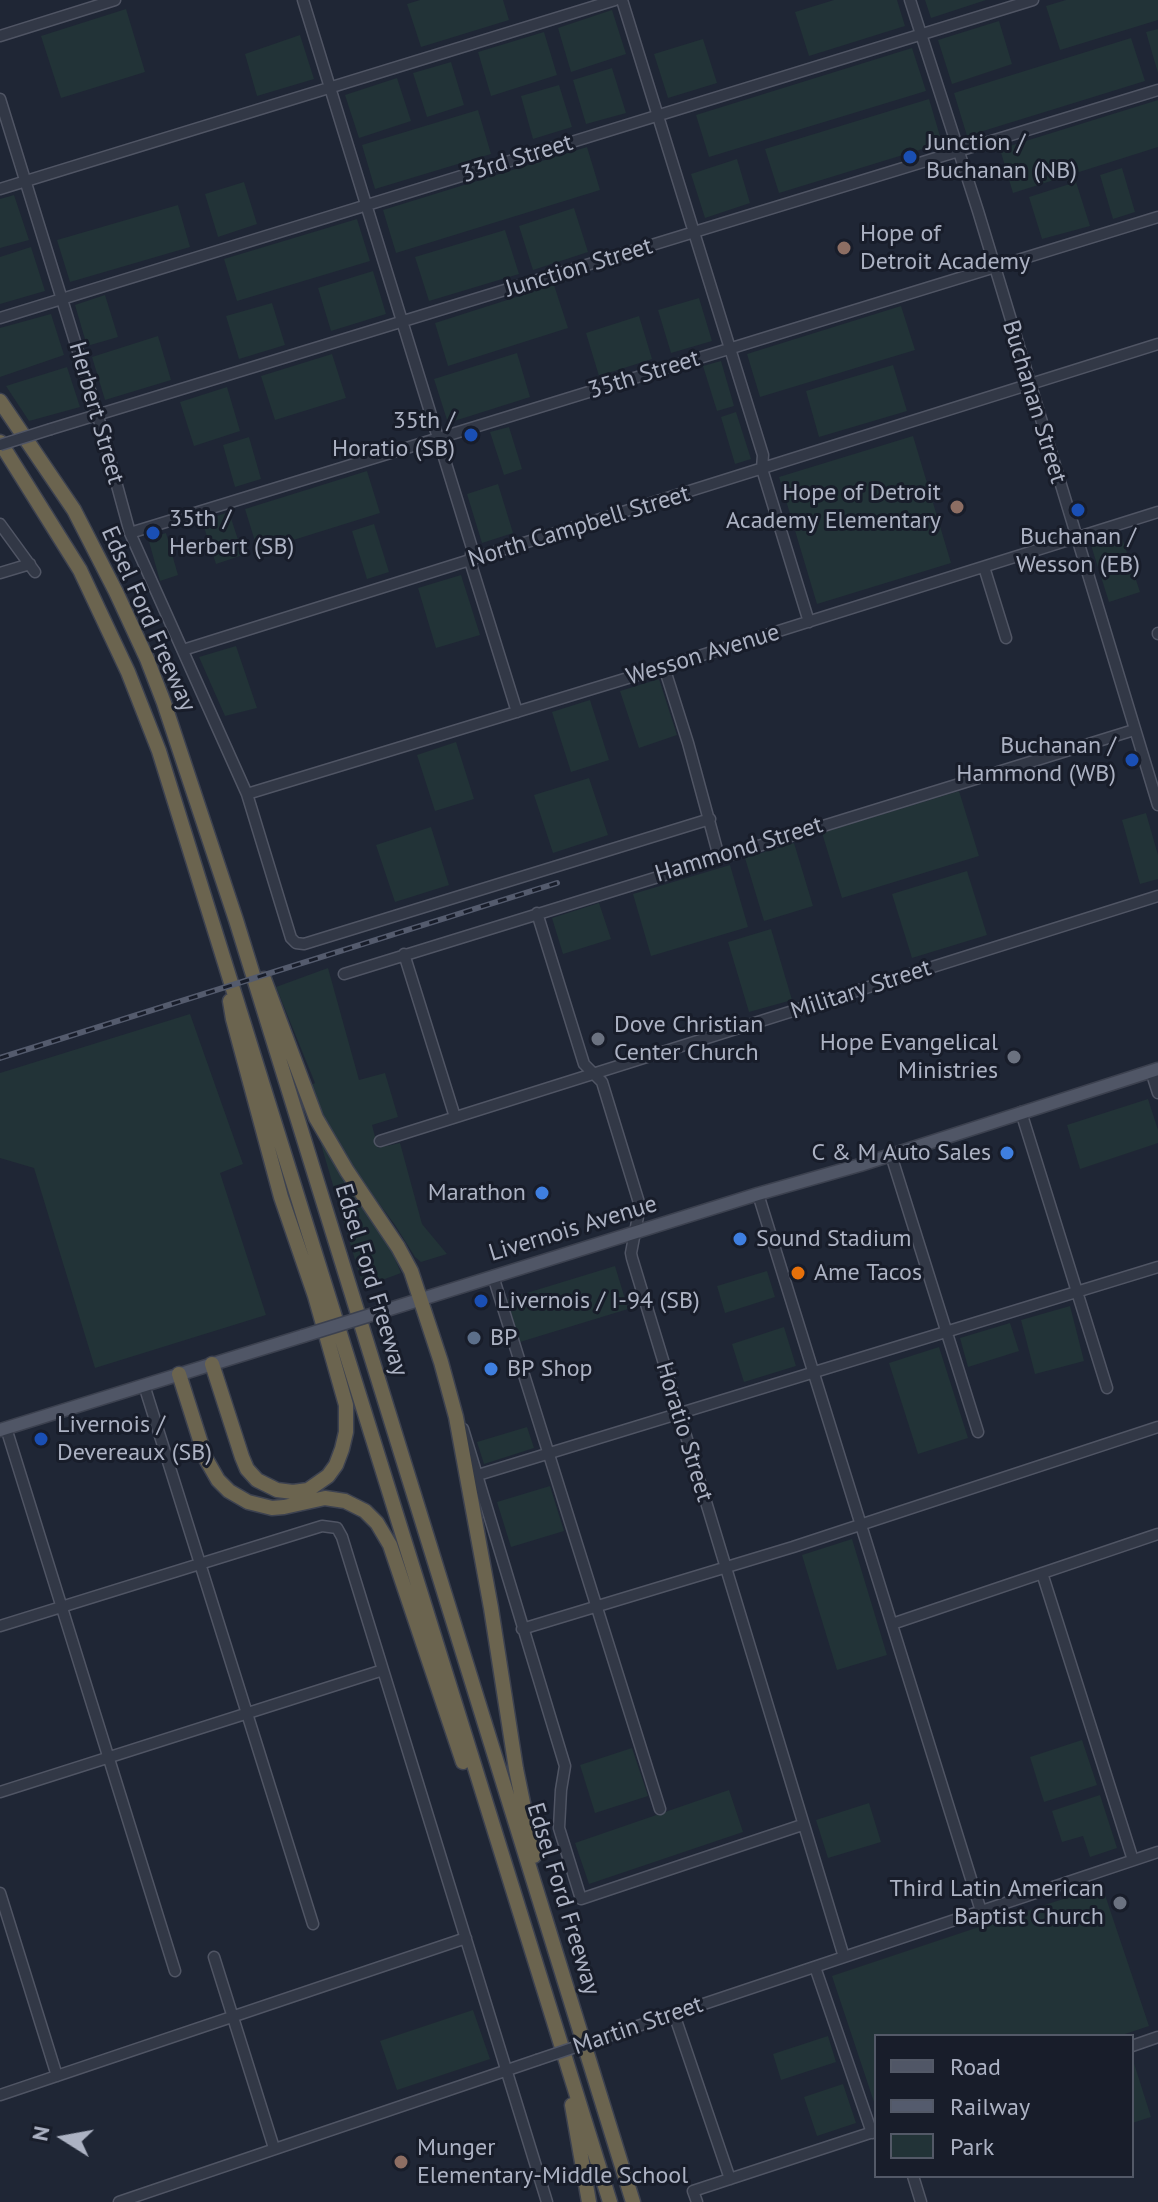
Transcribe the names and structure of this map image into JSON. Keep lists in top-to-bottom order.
{
  "streets": {
    "highway": ["Edsel Ford Freeway"],
    "main road": ["Livernois Avenue"],
    "street": [
      "33rd Street",
      "Junction Street",
      "35th Street",
      "Buchanan Street",
      "Herbert Street",
      "North Campbell Street",
      "Wesson Avenue",
      "Hammond Street",
      "Military Street",
      "Horatio Street",
      "Martin Street"
    ]
  },
  "crossings": [
    ["33rd Street", "Buchanan Street"],
    ["33rd Street", "Herbert Street"],
    ["Junction Street", "Buchanan Street"],
    ["Junction Street", "Herbert Street"],
    ["Junction Street", "Edsel Ford Freeway"],
    ["35th Street", "Buchanan Street"],
    ["35th Street", "Herbert Street"],
    ["Buchanan Street", "North Campbell Street"],
    ["Buchanan Street", "Wesson Avenue"],
    ["Buchanan Street", "Hammond Street"],
    ["Herbert Street", "North Campbell Street"],
    ["Herbert Street", "Wesson Avenue"],
    ["Hammond Street", "Horatio Street"],
    ["Military Street", "Horatio Street"],
    ["Livernois Avenue", "Horatio Street"],
    ["Horatio Street", "Martin Street"]
  ],
  "places": [
    "Junction / Buchanan (NB)",
    "Hope of Detroit Academy",
    "35th / Horatio (SB)",
    "Hope of Detroit Academy Elementary",
    "Buchanan / Wesson (EB)",
    "35th / Herbert (SB)",
    "Buchanan / Hammond (WB)",
    "Dove Christian Center Church",
    "Hope Evangelical Ministries",
    "C & M Auto Sales",
    "Marathon",
    "Sound Stadium",
    "Ame Tacos",
    "Livernois / I-94 (SB)",
    "BP",
    "BP Shop",
    "Livernois / Devereaux (SB)",
    "Third Latin American Baptist Church",
    "Munger Elementary-Middle School"
  ],
  "legend": ["Road", "Railway", "Park"],
  "north": "left"
}
